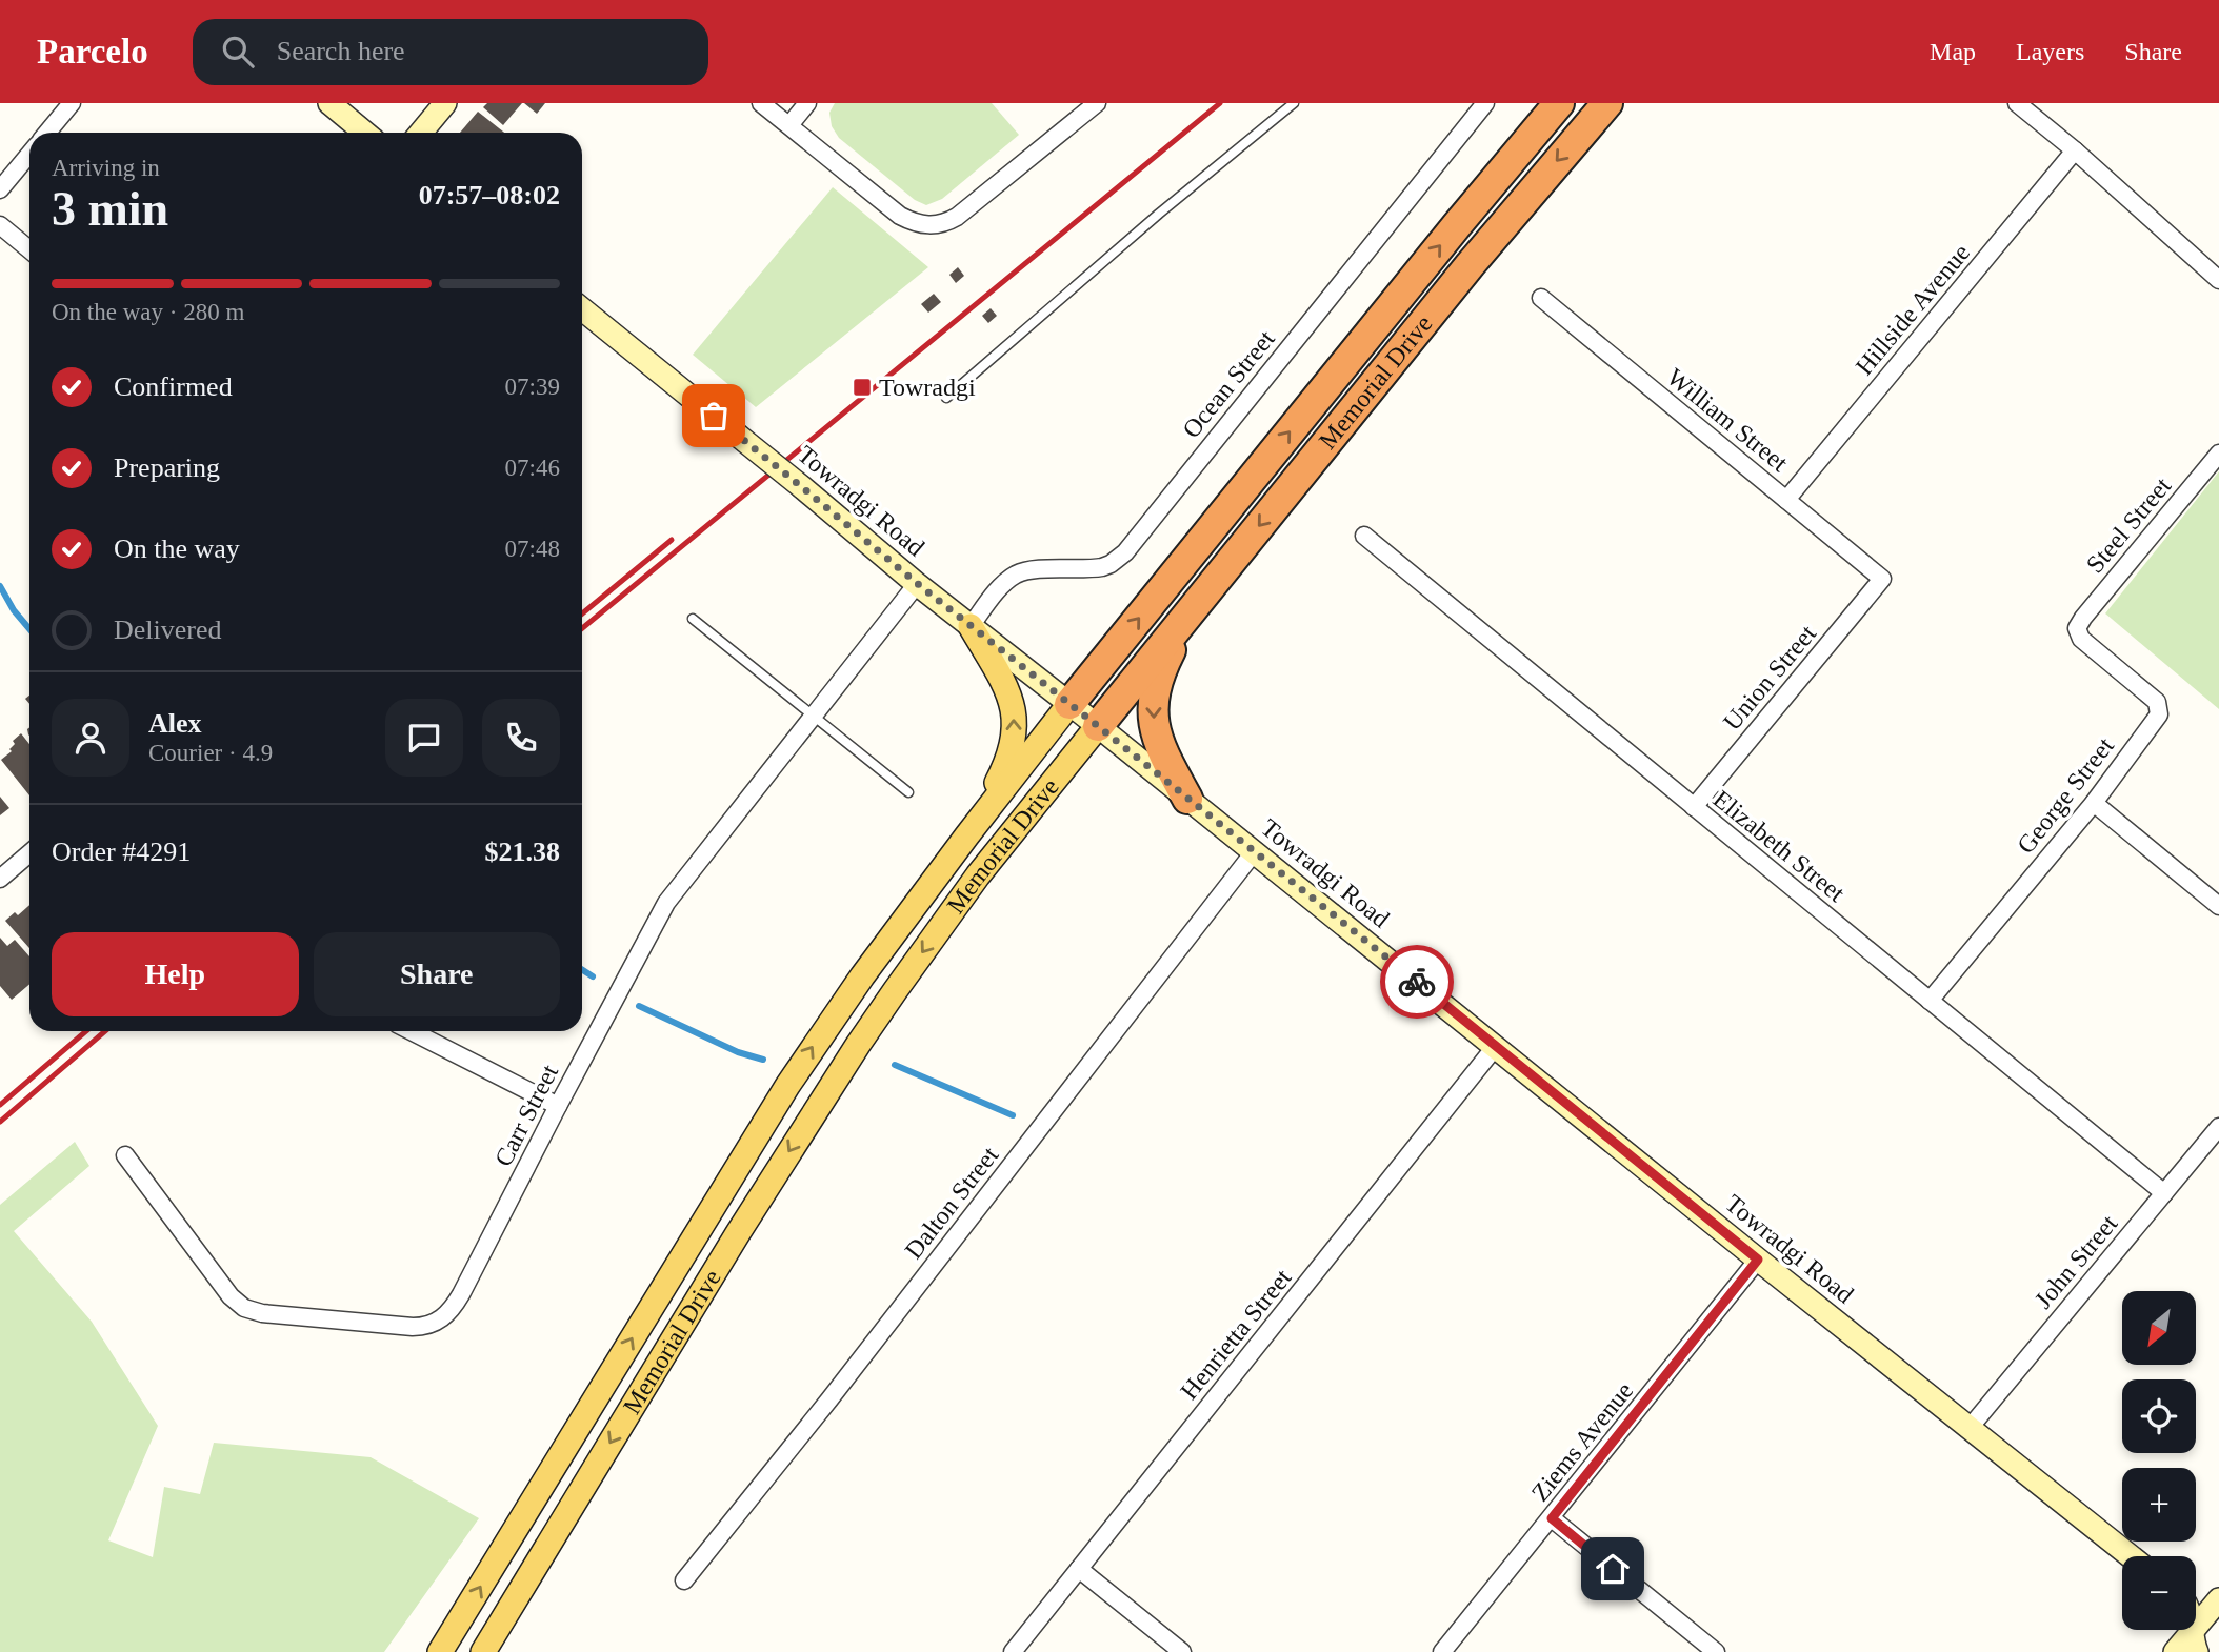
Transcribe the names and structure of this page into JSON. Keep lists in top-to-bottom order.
{
  "streets": {
    "highway": ["Memorial Drive"],
    "main road": ["Towradgi Road"],
    "street": [
      "Hillside Avenue",
      "Ocean Street",
      "William Street",
      "Steel Street",
      "Union Street",
      "George Street",
      "Elizabeth Street",
      "Carr Street",
      "Dalton Street",
      "John Street",
      "Henrietta Street",
      "Ziems Avenue"
    ]
  },
  "crossings": [
    ["Hillside Avenue", "William Street"],
    ["Memorial Drive", "Towradgi Road"],
    ["Ocean Street", "Towradgi Road"],
    ["William Street", "Union Street"],
    ["Towradgi Road", "Carr Street"],
    ["Towradgi Road", "Dalton Street"],
    ["Towradgi Road", "John Street"],
    ["Towradgi Road", "Henrietta Street"],
    ["Towradgi Road", "Ziems Avenue"],
    ["Steel Street", "George Street"],
    ["Union Street", "Elizabeth Street"],
    ["George Street", "Elizabeth Street"],
    ["Elizabeth Street", "John Street"]
  ],
  "places": {
    "transit": ["Towradgi"]
  },
  "north": "bottom left",
  "page": {
    "header": "Parcelo",
    "search": "Search here",
    "nav": ["Map", "Layers", "Share"],
    "heading": ["3 min", "Arriving in", "07:57–08:02"],
    "panel": [
      "Alex",
      "Courier · 4.9",
      "Order #4291",
      "$21.38"
    ],
    "bar": "On the way · 280 m",
    "list": [
      ["Confirmed", "07:39"],
      ["Preparing", "07:46"],
      ["On the way", "07:48"],
      "Delivered"
    ],
    "buttons": ["Help", "Share"],
    "map_buttons": ["+", "−"]
  }
}
